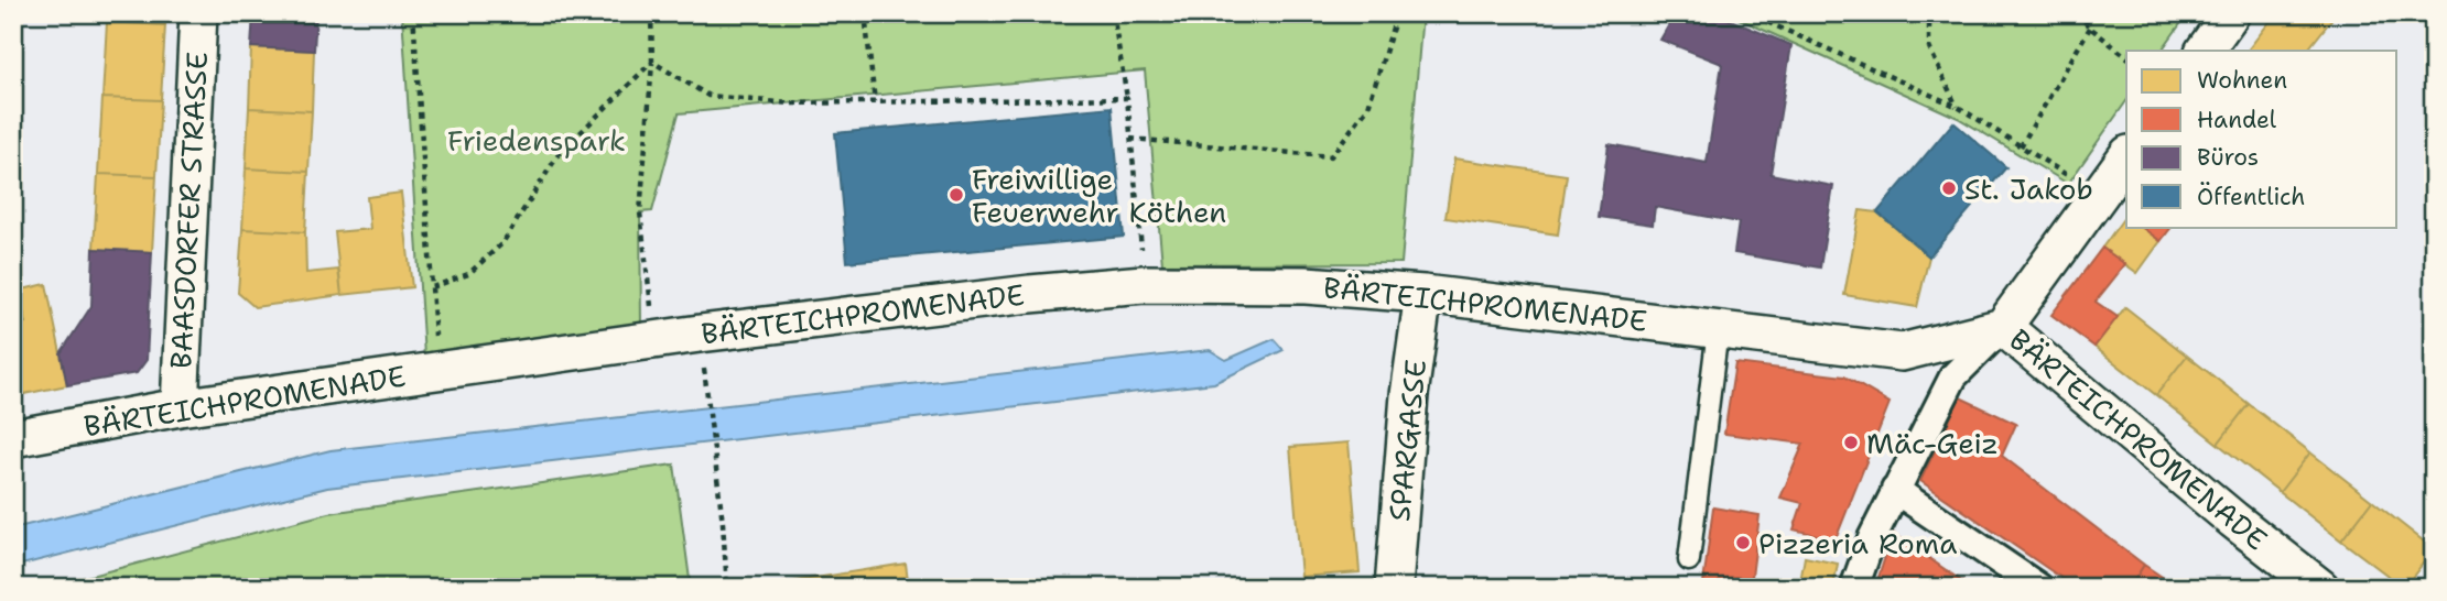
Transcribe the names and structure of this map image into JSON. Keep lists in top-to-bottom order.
{
  "streets": {
    "street": ["BAASDORFER STRASSE", "BÄRTEICHPROMENADE", "SPARGASSE"]
  },
  "crossings": [
    ["BAASDORFER STRASSE", "BÄRTEICHPROMENADE"],
    ["BÄRTEICHPROMENADE", "SPARGASSE"]
  ],
  "parks": ["Friedenspark"],
  "places": [
    "St. Jakob",
    "Freiwillige Feuerwehr Köthen",
    "Mäc-Geiz",
    "Pizzeria Roma"
  ],
  "legend": [
    "Wohnen",
    "Handel",
    "Büros",
    "Öffentlich"
  ]
}
